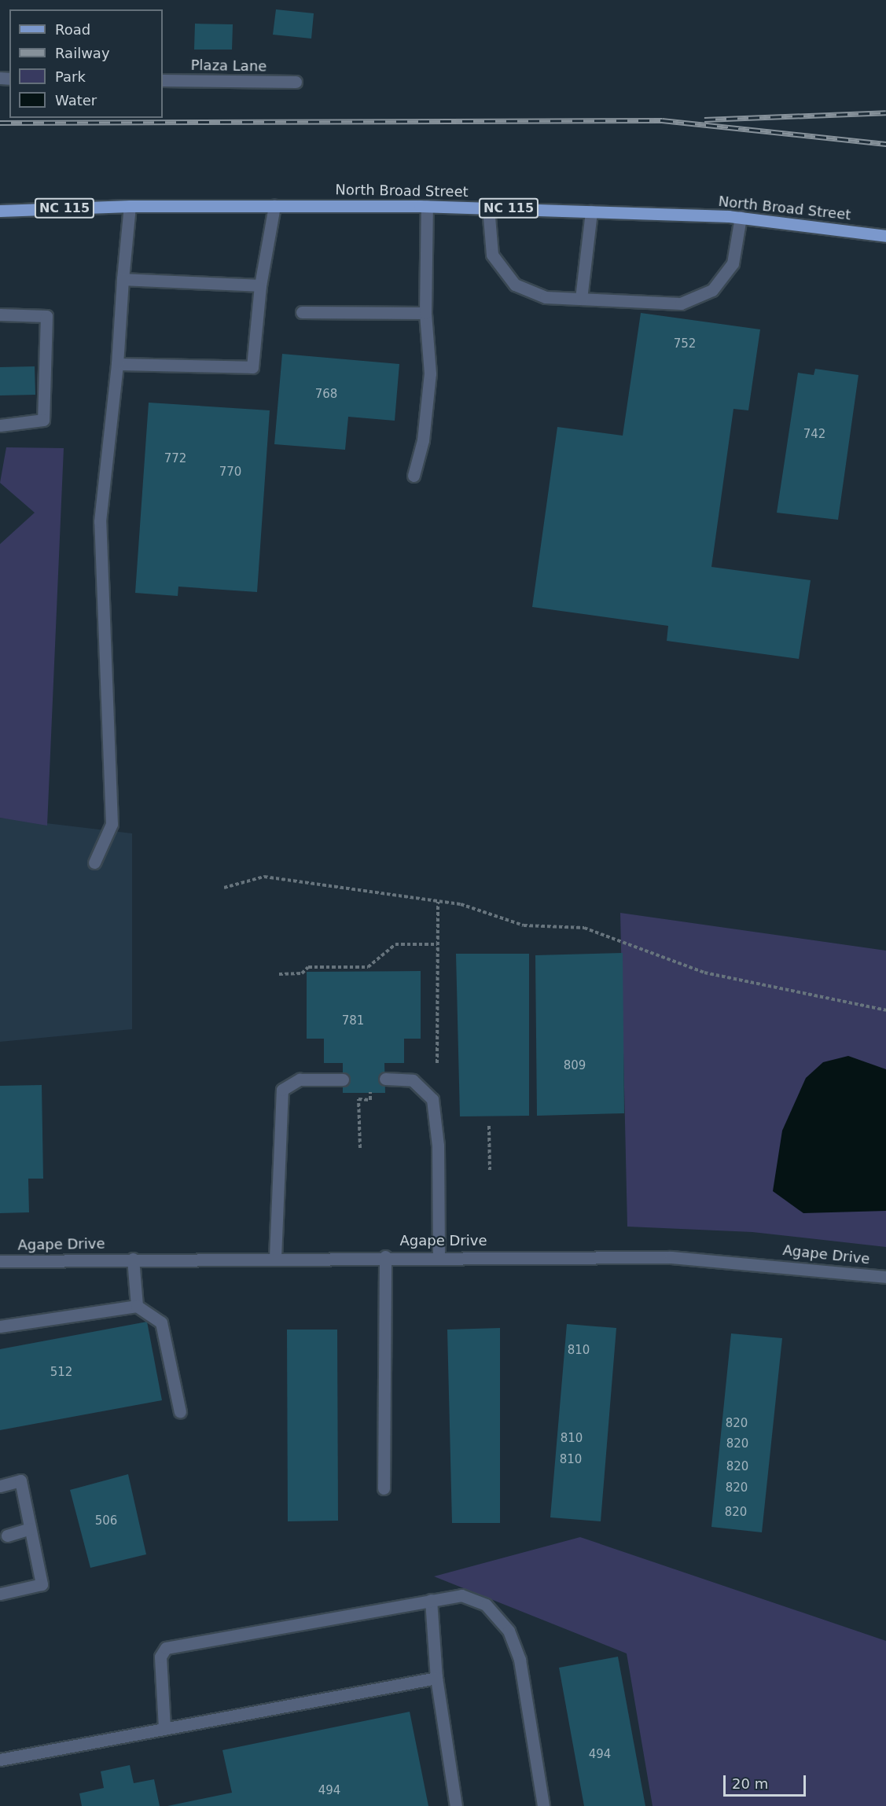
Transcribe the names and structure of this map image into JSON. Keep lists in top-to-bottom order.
{
  "streets": {
    "main road": ["North Broad Street", "NC 115"],
    "street": ["Plaza Lane", "Agape Drive"]
  },
  "house_numbers": [
    "752",
    "768",
    "742",
    "772",
    "770",
    "781",
    "809",
    "810",
    "512",
    "820",
    "810",
    "820",
    "810",
    "820",
    "820",
    "820",
    "506",
    "494",
    "494"
  ],
  "legend": [
    "Road",
    "Railway",
    "Park",
    "Water"
  ],
  "scale_bar": "20 m"
}
